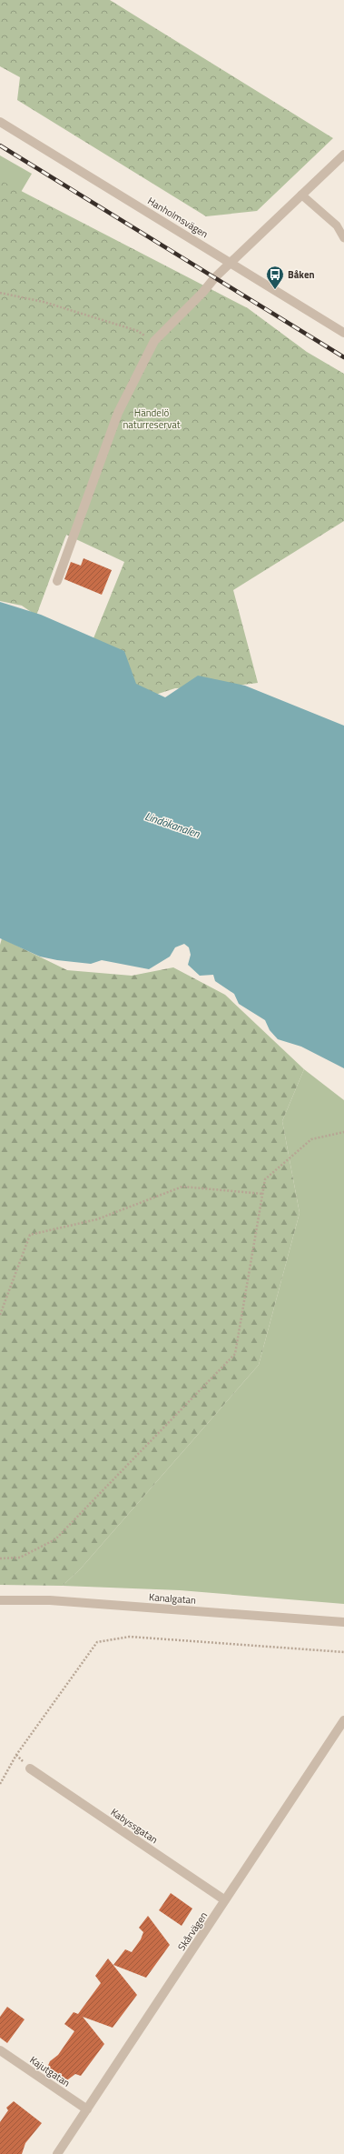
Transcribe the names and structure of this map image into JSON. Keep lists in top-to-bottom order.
{
  "streets": {
    "street": [
      "Hanholmsvägen",
      "Kanalgatan",
      "Kabyssgatan",
      "Skårvägen",
      "Kajutgatan"
    ]
  },
  "crossings": [
    ["Kabyssgatan", "Skårvägen"],
    ["Skårvägen", "Kajutgatan"]
  ],
  "water": ["Lindökanalen"],
  "parks": ["Händelö naturreservat"],
  "places": {
    "bus stop": ["Båken"]
  }
}
